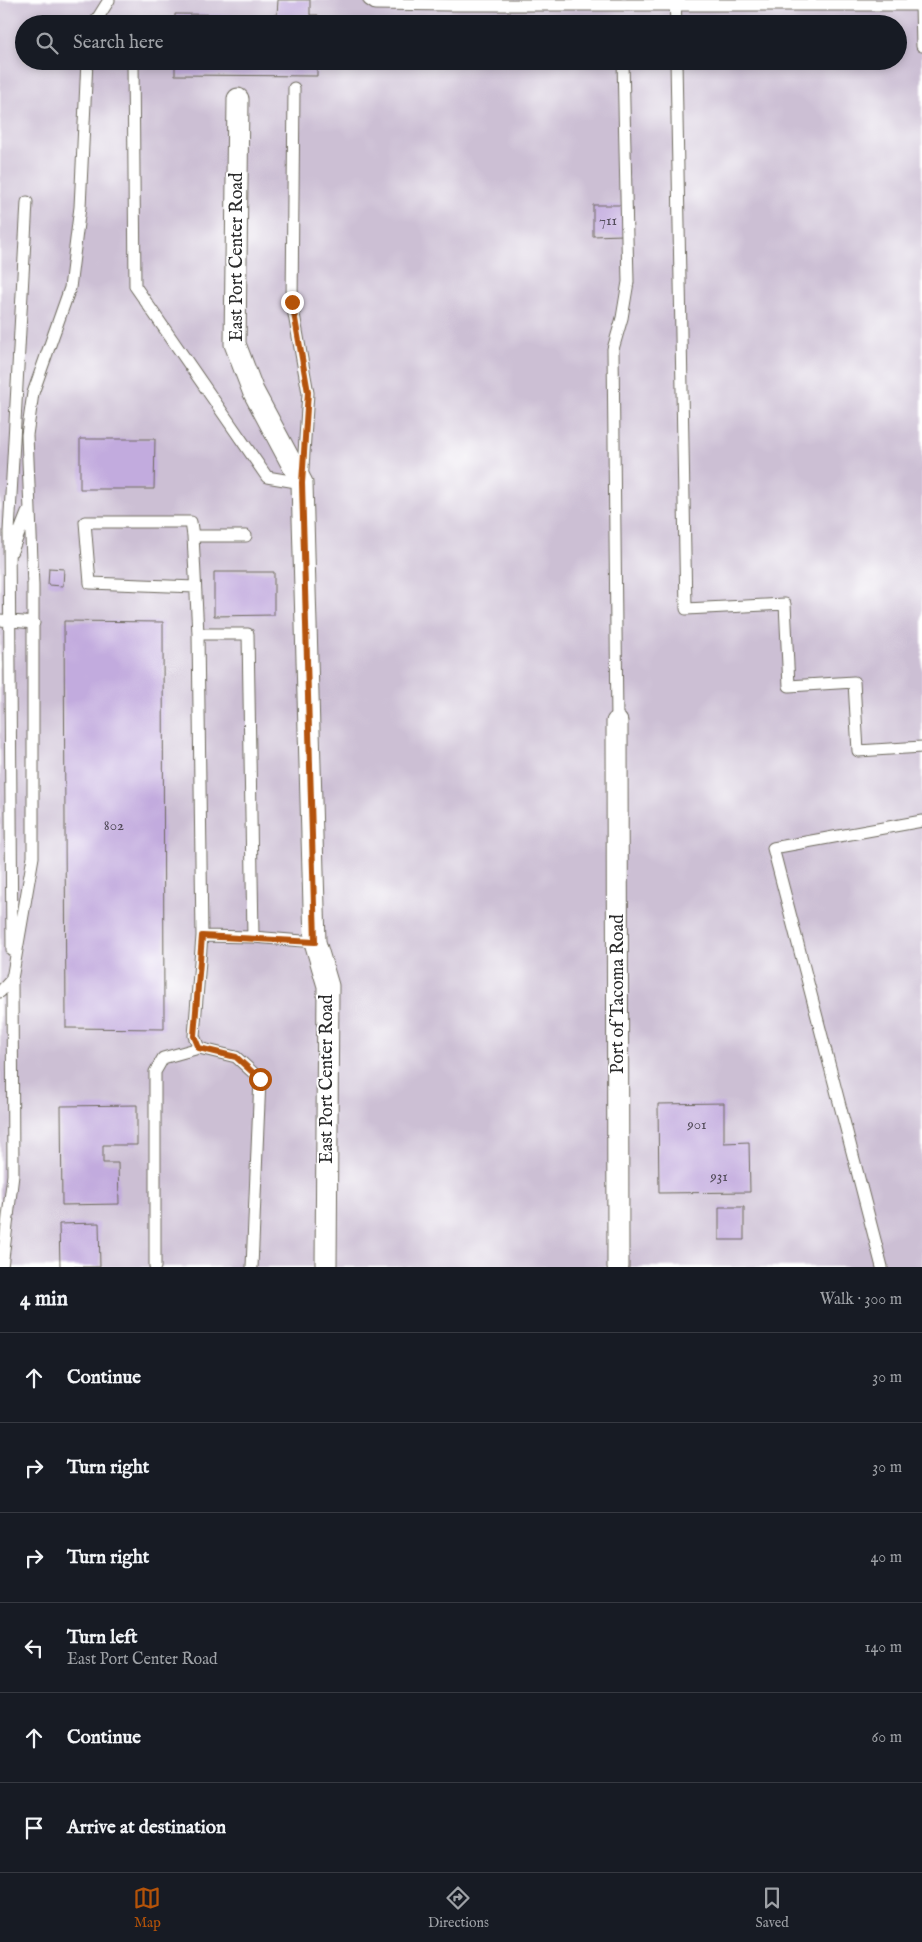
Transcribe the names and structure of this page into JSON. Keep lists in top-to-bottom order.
{
  "streets": {
    "street": ["East Port Center Road", "Port of Tacoma Road"]
  },
  "house_numbers": [
    "711",
    "802",
    "901",
    "931"
  ],
  "page": {
    "search": "Search here",
    "heading": ["4 min", "Walk · 300 m"],
    "list": [
      ["Continue", "30 m"],
      ["Turn right", "30 m"],
      ["Turn right", "40 m"],
      ["Turn left", "East Port Center Road", "140 m"],
      ["Continue", "60 m"],
      "Arrive at destination"
    ],
    "nav": ["Map", "Directions", "Saved"]
  }
}
